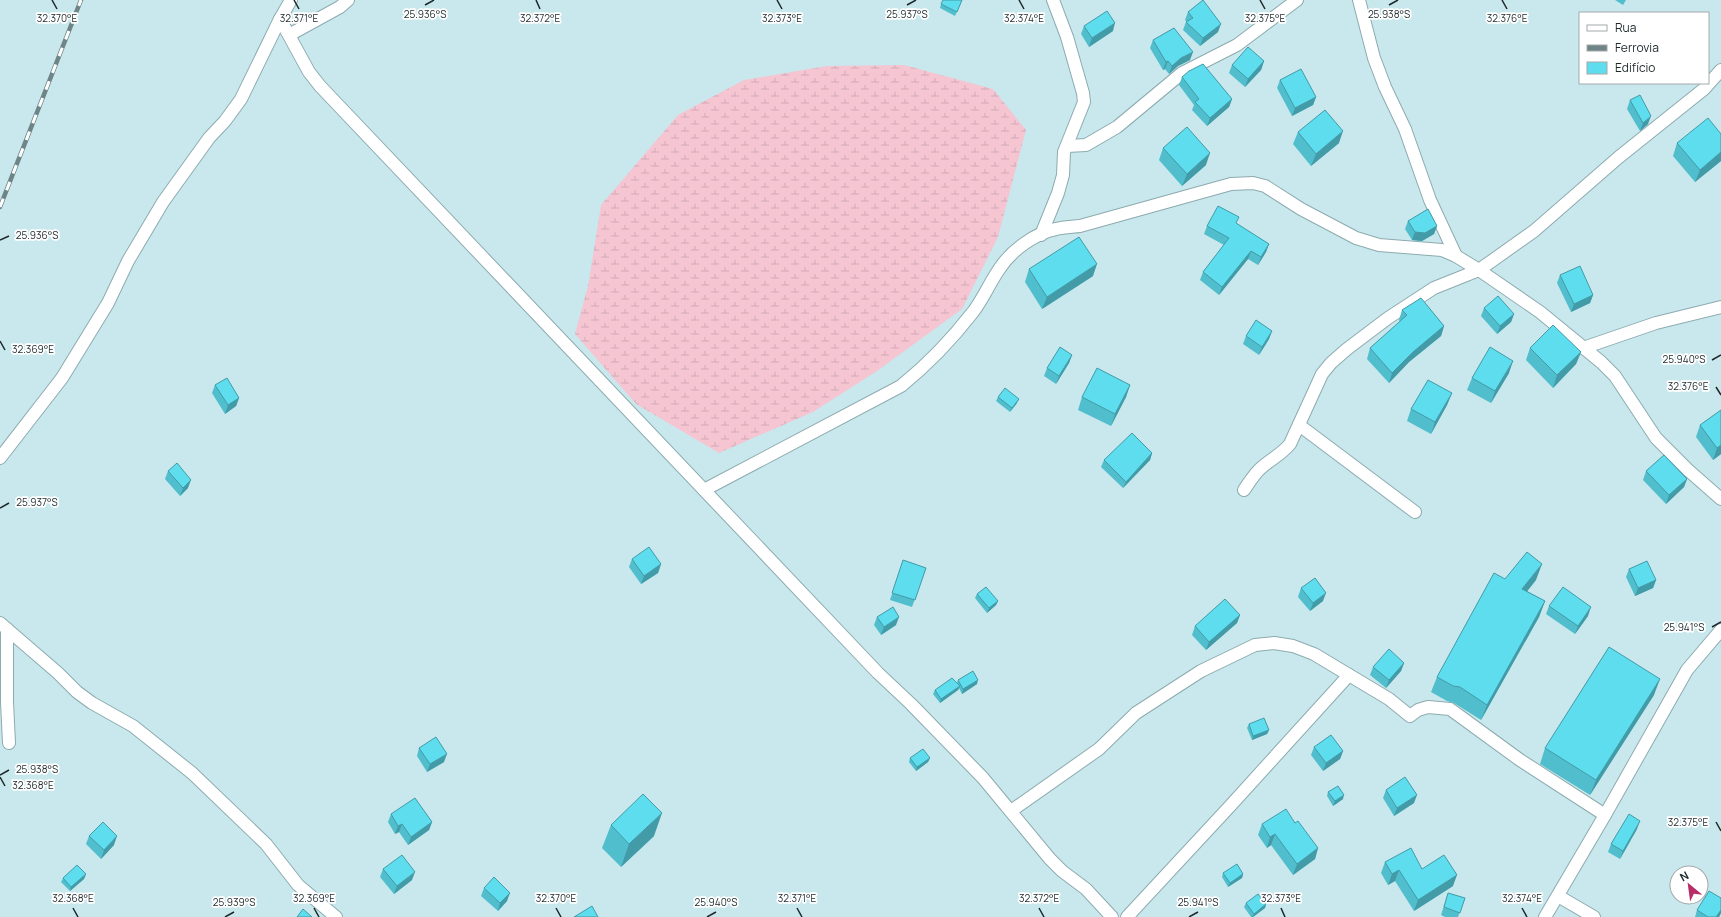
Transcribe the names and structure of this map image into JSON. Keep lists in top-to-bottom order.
{
  "legend": ["Rua", "Ferrovia", "Edifício"],
  "north": "top left",
  "coordinates": [
    "25.937°S",
    "25.938°S",
    "25.936°S",
    "32.370°E",
    "32.371°E",
    "32.372°E",
    "32.373°E",
    "32.374°E",
    "32.375°E",
    "32.376°E",
    "32.369°E",
    "25.940°S",
    "25.941°S",
    "32.368°E",
    "25.939°S"
  ]
}
